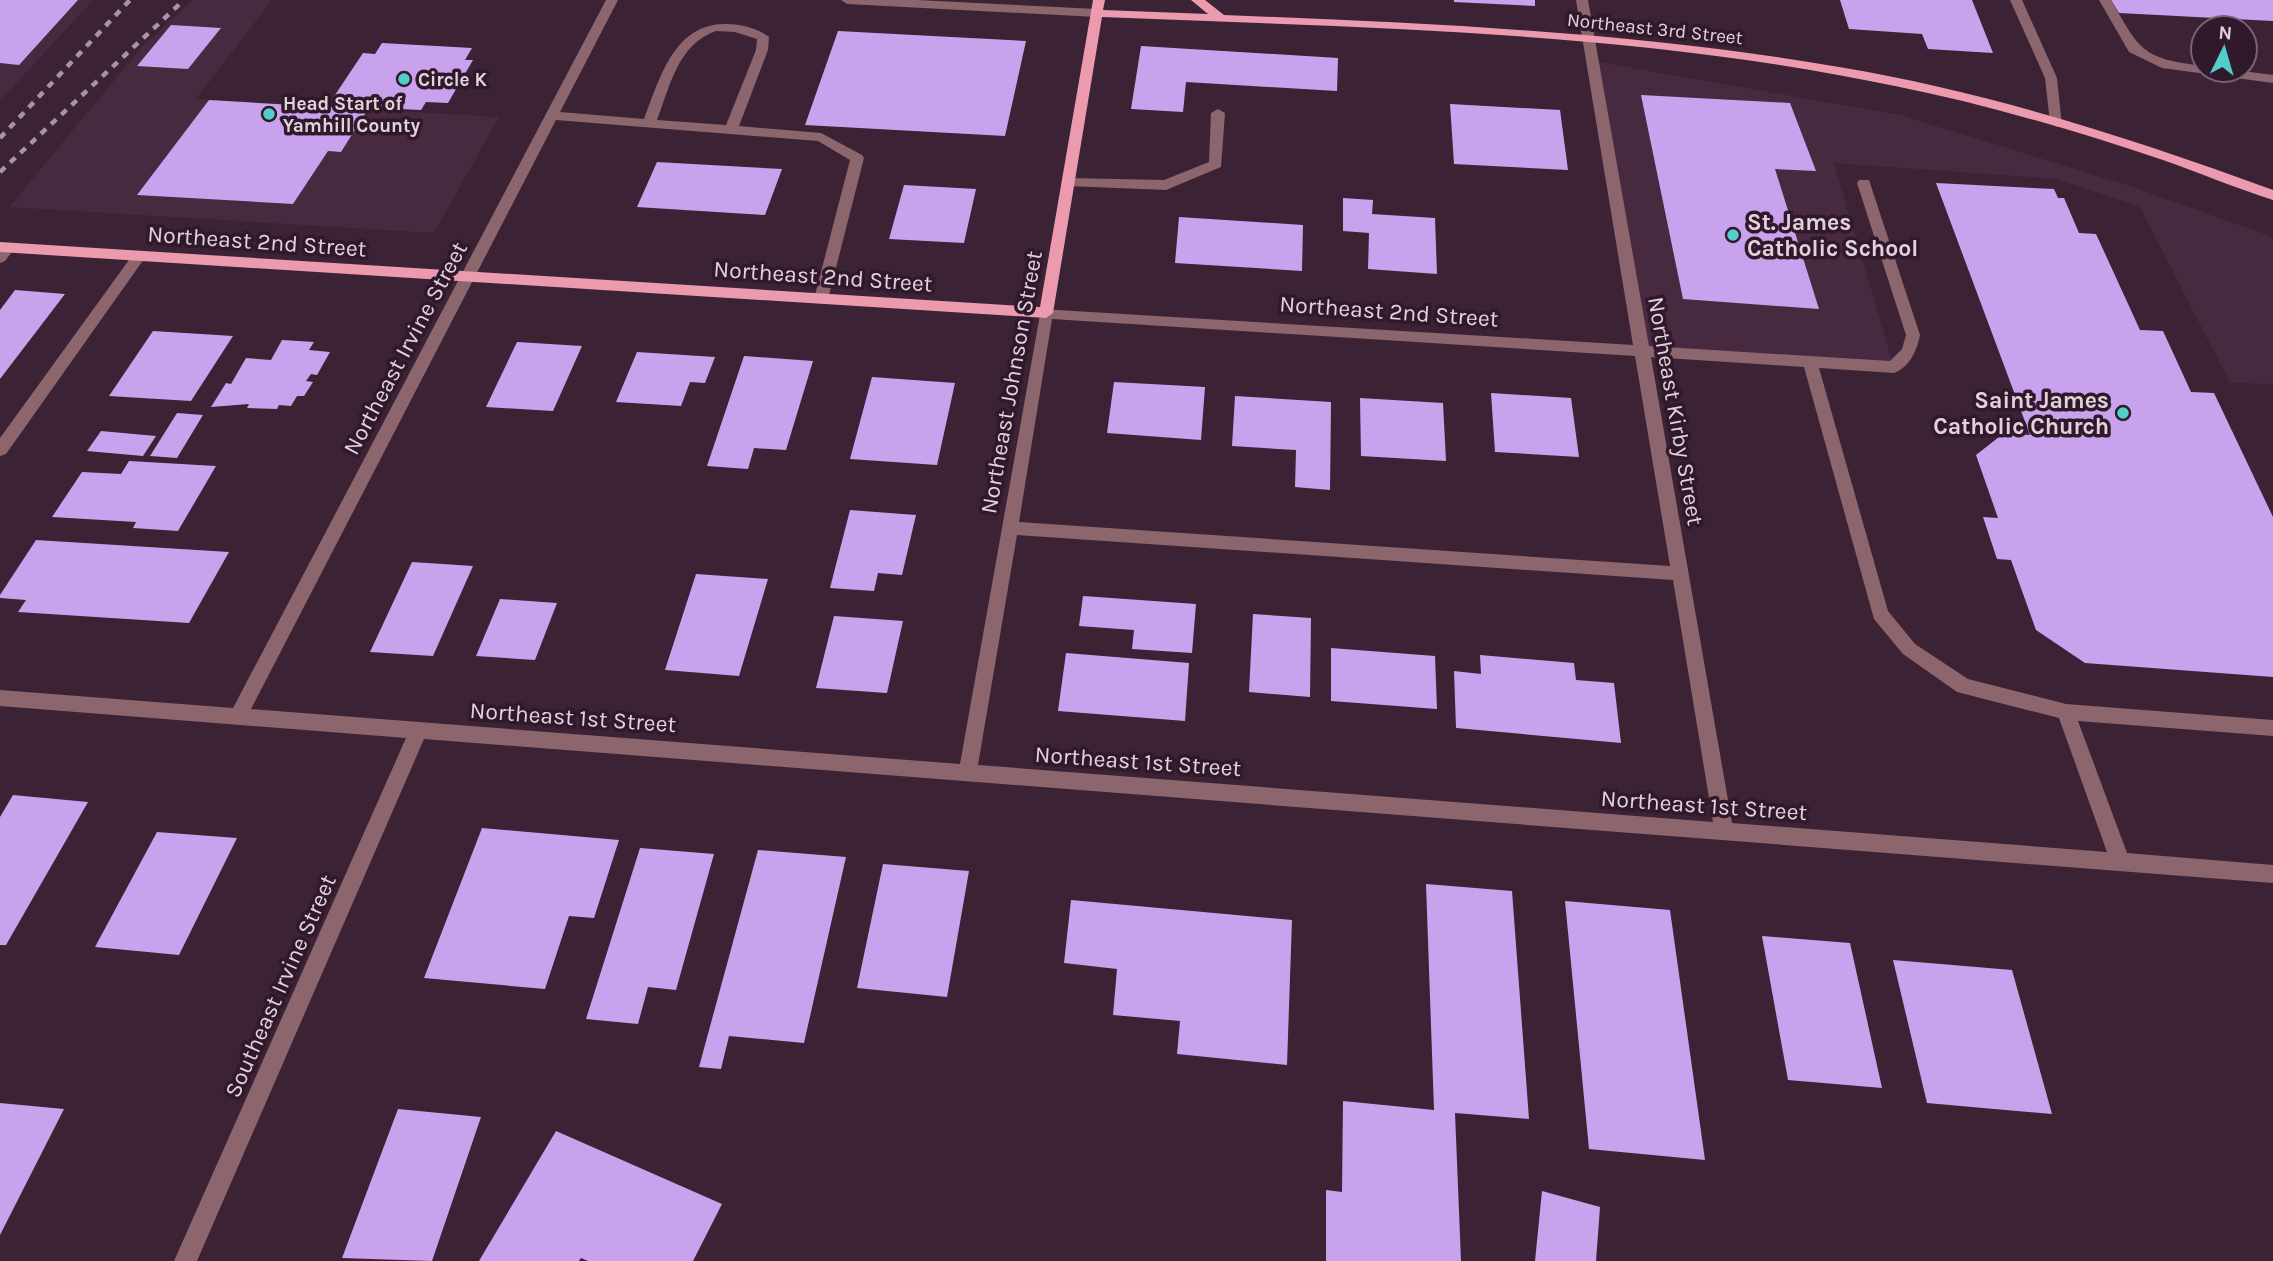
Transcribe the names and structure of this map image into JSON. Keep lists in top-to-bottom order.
{
  "streets": {
    "main road": ["Northeast 3rd Street", "Northeast 2nd Street", "Northeast Johnson Street"],
    "street": [
      "Northeast Irvine Street",
      "Northeast Kirby Street",
      "Northeast 1st Street",
      "Southeast Irvine Street"
    ]
  },
  "crossings": [
    ["Northeast 3rd Street", "Northeast Johnson Street"],
    ["Northeast 3rd Street", "Northeast Kirby Street"],
    ["Northeast 2nd Street", "Northeast Irvine Street"],
    ["Northeast 2nd Street", "Northeast Johnson Street"],
    ["Northeast 2nd Street", "Northeast Kirby Street"],
    ["Northeast Irvine Street", "Northeast 1st Street"],
    ["Northeast Johnson Street", "Northeast 1st Street"],
    ["Northeast Kirby Street", "Northeast 1st Street"],
    ["Northeast 1st Street", "Southeast Irvine Street"]
  ],
  "places": [
    "Circle K",
    "Head Start of Yamhill County",
    "St. James Catholic School",
    "Saint James Catholic Church"
  ],
  "north": "top"
}
